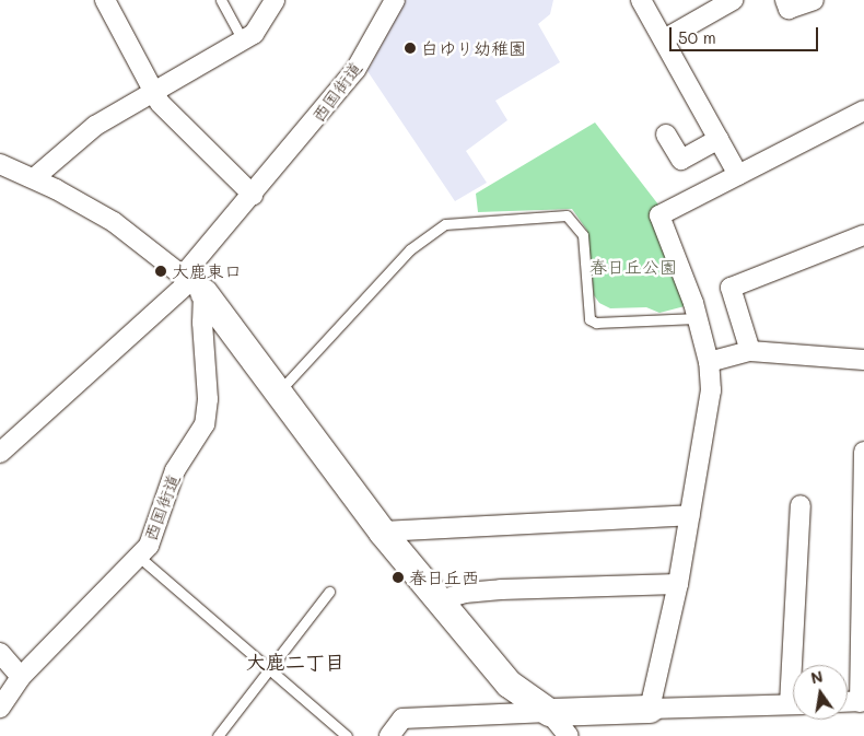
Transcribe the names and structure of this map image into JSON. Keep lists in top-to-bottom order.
{
  "streets": {
    "street": ["西国街道"]
  },
  "districts": ["大鹿二丁目"],
  "parks": ["春日丘公園"],
  "places": ["白ゆり幼稚園", "大鹿東口", "春日丘西"],
  "scale_bar": "50 m",
  "north": "top"
}
